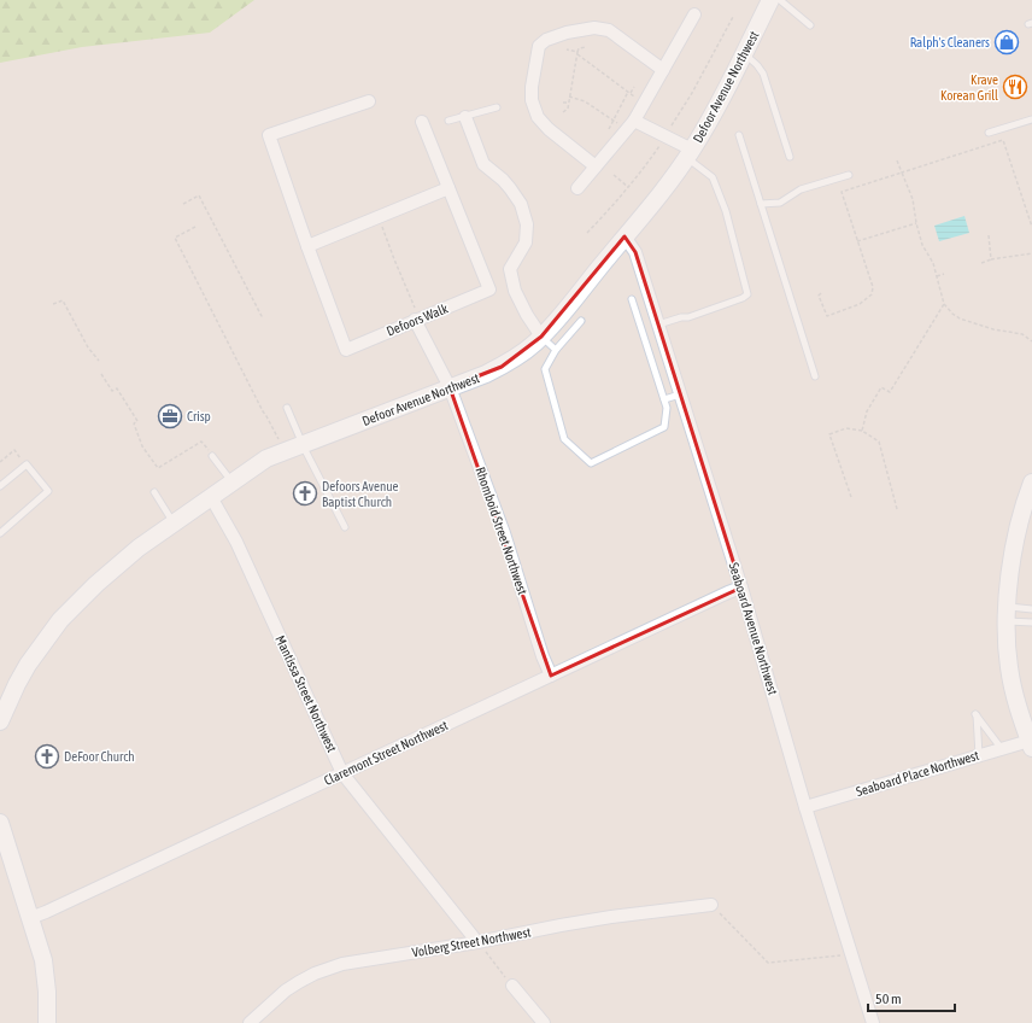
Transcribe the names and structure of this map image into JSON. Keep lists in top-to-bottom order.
{
  "streets": {
    "street": [
      "Defoor Avenue Northwest",
      "Defoors Walk",
      "Rhomboid Street Northwest",
      "Seaboard Avenue Northwest",
      "Mantissa Street Northwest",
      "Claremont Street Northwest",
      "Seaboard Place Northwest",
      "Volberg Street Northwest"
    ]
  },
  "crossings": [
    ["Defoor Avenue Northwest", "Rhomboid Street Northwest"],
    ["Defoor Avenue Northwest", "Seaboard Avenue Northwest"],
    ["Defoor Avenue Northwest", "Mantissa Street Northwest"],
    ["Defoors Walk", "Rhomboid Street Northwest"],
    ["Rhomboid Street Northwest", "Claremont Street Northwest"],
    ["Seaboard Avenue Northwest", "Claremont Street Northwest"],
    ["Seaboard Avenue Northwest", "Seaboard Place Northwest"],
    ["Mantissa Street Northwest", "Claremont Street Northwest"],
    ["Mantissa Street Northwest", "Volberg Street Northwest"]
  ],
  "places": {
    "shop": ["Ralph's Cleaners"],
    "restaurant": ["Krave Korean Grill"],
    "office": ["Crisp"],
    "church": ["Defoors Avenue Baptist Church", "DeFoor Church"]
  },
  "scale_bar": "50 m"
}
